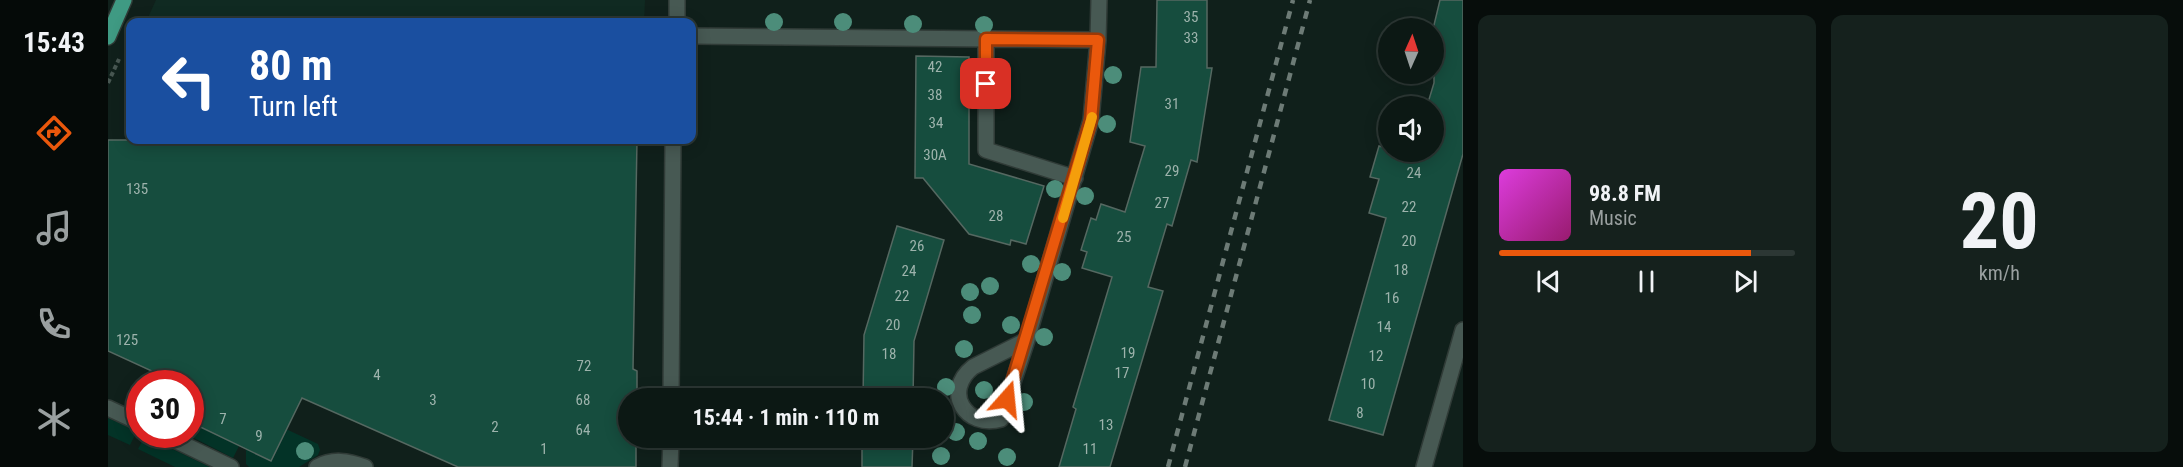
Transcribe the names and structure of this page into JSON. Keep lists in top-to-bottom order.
{
  "house_numbers": [
    "35",
    "33",
    "42",
    "38",
    "31",
    "34",
    "30A",
    "29",
    "24",
    "135",
    "27",
    "22",
    "28",
    "25",
    "20",
    "26",
    "18",
    "24",
    "22",
    "16",
    "20",
    "14",
    "125",
    "19",
    "18",
    "12",
    "72",
    "17",
    "4",
    "10",
    "3",
    "68",
    "8",
    "7",
    "13",
    "2",
    "64",
    "9",
    "1",
    "11"
  ],
  "north": "top",
  "page": {
    "tabs": "15:43",
    "tile": ["20", "km/h"],
    "turn": ["80 m", "Turn left"],
    "song": ["98.8 FM", "Music"],
    "limit": "30",
    "trip": "15:44 · 1 min · 110 m"
  }
}
